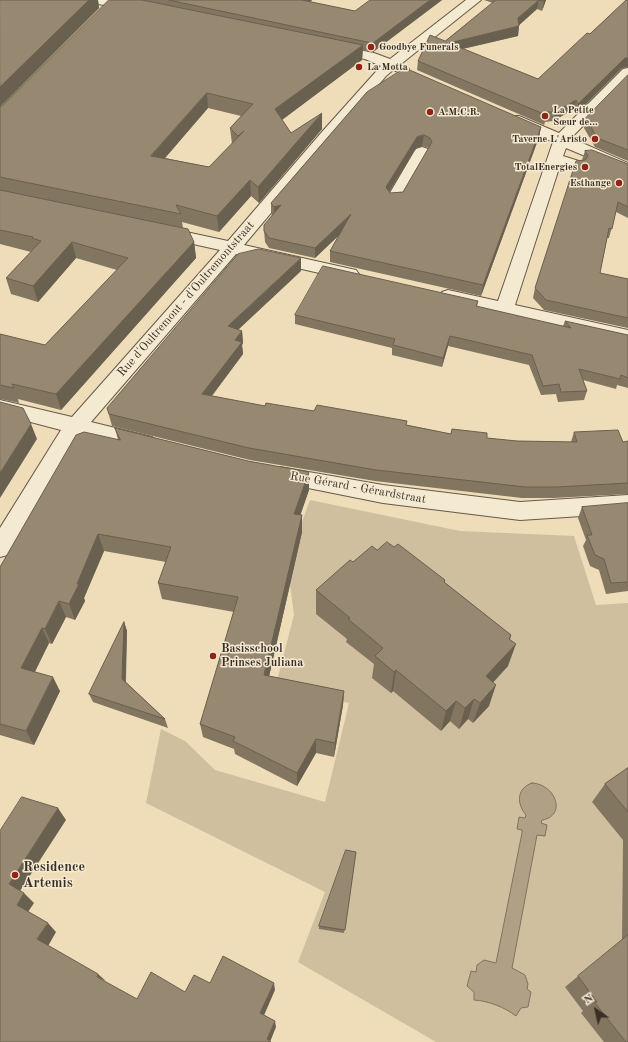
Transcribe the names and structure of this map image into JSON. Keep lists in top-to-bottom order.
{
  "streets": {
    "street": ["Rue d'Oultremont - d'Oultremontstraat", "Rue Gérard - Gérardstraat"]
  },
  "places": [
    "Goodbye Funerals",
    "La Motta",
    "A.M.C.R.",
    "La Petite Sœur de...",
    "Taverne L'Aristo",
    "TotalEnergies",
    "Esthange",
    "Basisschool Prinses Juliana",
    "Residence Artemis"
  ],
  "north": "top left"
}
